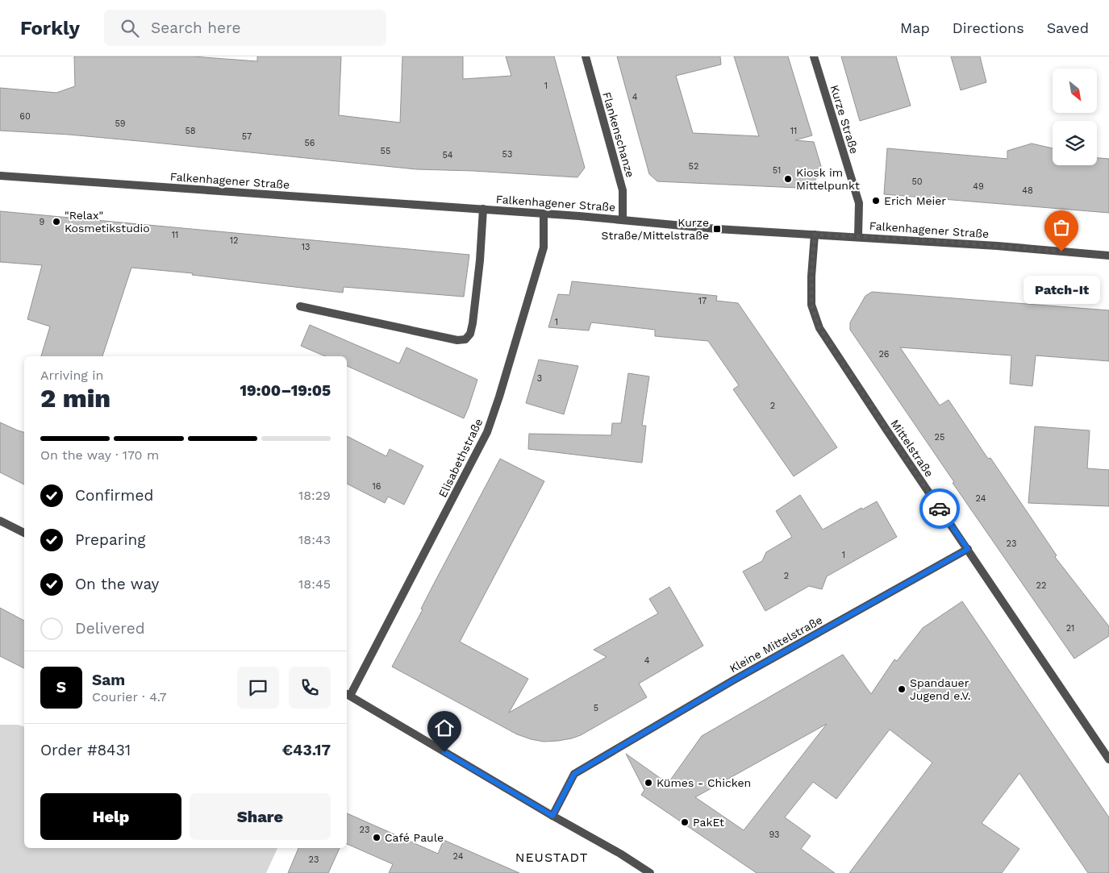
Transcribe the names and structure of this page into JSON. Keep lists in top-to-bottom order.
{
  "streets": {
    "street": [
      "Kurze Straße",
      "Flankenschanze",
      "Falkenhagener Straße",
      "Mittelstraße",
      "Elisabethstraße",
      "Kleine Mittelstraße"
    ]
  },
  "crossings": [
    ["Kurze Straße", "Falkenhagener Straße"],
    ["Flankenschanze", "Falkenhagener Straße"],
    ["Falkenhagener Straße", "Mittelstraße"],
    ["Falkenhagener Straße", "Elisabethstraße"],
    ["Mittelstraße", "Kleine Mittelstraße"]
  ],
  "districts": ["NEUSTADT"],
  "places": {
    "other": [
      "Kiosk im Mittelpunkt",
      "Erich Meier",
      "\"Relax\" Kosmetikstudio",
      "Patch-It",
      "Spandauer Jugend e.V.",
      "Kümes - Chicken",
      "PakEt",
      "Café Paule"
    ],
    "transit": ["Kurze Straße/Mittelstraße"]
  },
  "house_numbers": [
    "1",
    "4",
    "60",
    "59",
    "58",
    "11",
    "57",
    "56",
    "55",
    "53",
    "54",
    "52",
    "51",
    "50",
    "49",
    "48",
    "9",
    "11",
    "12",
    "13",
    "17",
    "1",
    "26",
    "3",
    "2",
    "25",
    "16",
    "24",
    "23",
    "1",
    "2",
    "22",
    "21",
    "4",
    "5",
    "23",
    "93",
    "24",
    "23"
  ],
  "north": "bottom right",
  "page": {
    "header": "Forkly",
    "search": "Search here",
    "nav": ["Map", "Directions", "Saved"],
    "bubble": "Patch-It",
    "heading": ["2 min", "Arriving in", "19:00–19:05"],
    "panel": [
      "Sam",
      "Courier · 4.7",
      "Order #8431",
      "€43.17"
    ],
    "bar": "On the way · 170 m",
    "list": [
      ["Confirmed", "18:29"],
      ["Preparing", "18:43"],
      ["On the way", "18:45"],
      "Delivered"
    ],
    "round": "S",
    "buttons": ["Help", "Share"]
  }
}
